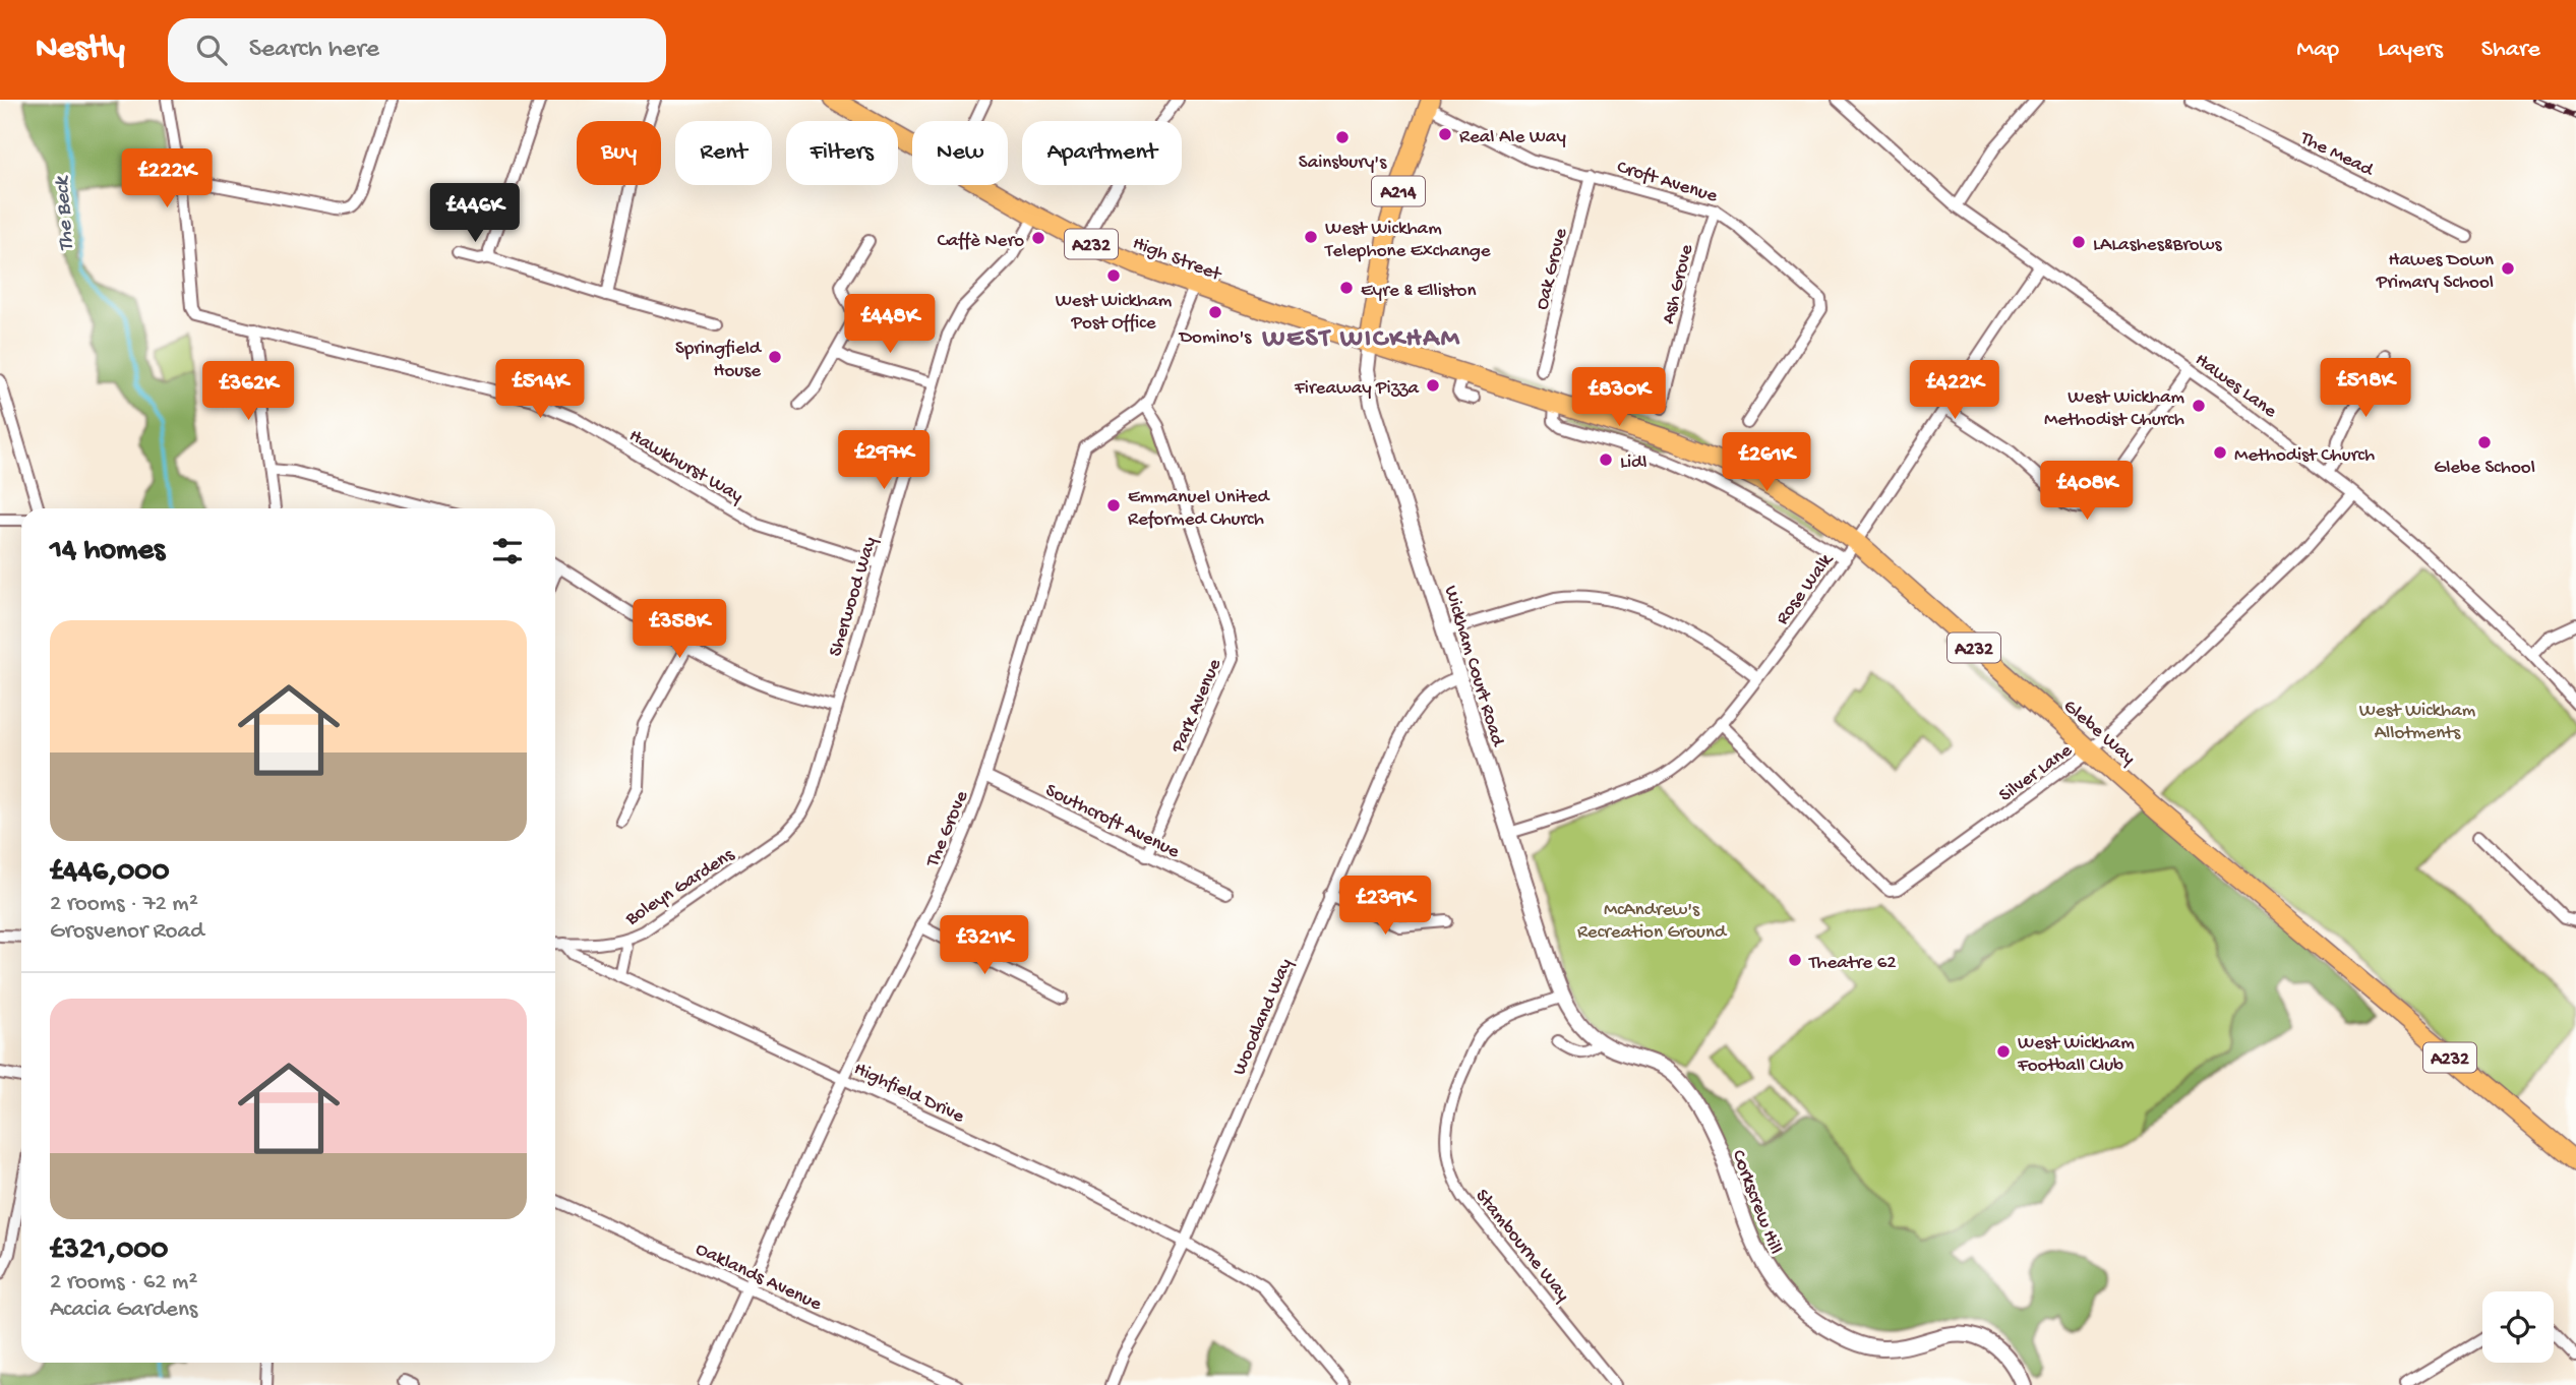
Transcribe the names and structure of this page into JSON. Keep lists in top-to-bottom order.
{
  "streets": {
    "main road": [
      "A214",
      "A232",
      "High Street",
      "Glebe Way"
    ],
    "street": [
      "The Mead",
      "Croft Avenue",
      "Oak Grove",
      "Ash Grove",
      "Hawes Lane",
      "Hawkhurst Way",
      "Rose Walk",
      "Sherwood Way",
      "Wickham Court Road",
      "Park Avenue",
      "Silver Lane",
      "Southcroft Avenue",
      "The Grove",
      "Boleyn Gardens",
      "Woodland Way",
      "Highfield Drive",
      "Corkscrew Hill",
      "Stambourne Way",
      "Oaklands Avenue"
    ]
  },
  "crossings": [
    ["Croft Avenue", "A214"],
    ["Croft Avenue", "Oak Grove"],
    ["Croft Avenue", "Ash Grove"],
    ["A214", "High Street"],
    ["A214", "Wickham Court Road"],
    ["A214", "Glebe Way"],
    ["High Street", "Sherwood Way"],
    ["High Street", "Wickham Court Road"],
    ["High Street", "Glebe Way"],
    ["High Street", "The Grove"],
    ["Hawes Lane", "Rose Walk"],
    ["Hawes Lane", "Silver Lane"],
    ["Hawkhurst Way", "Sherwood Way"],
    ["Rose Walk", "Wickham Court Road"],
    ["Rose Walk", "Glebe Way"],
    ["Rose Walk", "Silver Lane"],
    ["Sherwood Way", "Boleyn Gardens"],
    ["Wickham Court Road", "Glebe Way"],
    ["Wickham Court Road", "Woodland Way"],
    ["Wickham Court Road", "Corkscrew Hill"],
    ["Wickham Court Road", "Stambourne Way"],
    ["Park Avenue", "Southcroft Avenue"],
    ["Park Avenue", "The Grove"],
    ["Glebe Way", "Silver Lane"],
    ["Southcroft Avenue", "The Grove"],
    ["The Grove", "Highfield Drive"],
    ["The Grove", "Oaklands Avenue"],
    ["Boleyn Gardens", "Highfield Drive"],
    ["Woodland Way", "Highfield Drive"],
    ["Corkscrew Hill", "Stambourne Way"]
  ],
  "districts": ["WEST WICKHAM"],
  "water": ["The Beck"],
  "parks": ["West Wickham Allotments", "McAndrew's Recreation Ground"],
  "places": [
    "Real Ale Way",
    "Sainsbury's",
    "West Wickham Telephone Exchange",
    "Caffè Nero",
    "LALashes&Brows",
    "Hawes Down Primary School",
    "West Wickham Post Office",
    "Eyre & Elliston",
    "Domino's",
    "Springfield House",
    "Fireaway Pizza",
    "West Wickham Methodist Church",
    "Glebe School",
    "Methodist Church",
    "Lidl",
    "Emmanuel United Reformed Church",
    "Theatre 62",
    "West Wickham Football Club"
  ],
  "page": {
    "header": "Nestly",
    "search": "Search here",
    "nav": ["Map", "Layers", "Share"],
    "chip": [
      "Buy",
      "Rent",
      "Filters",
      "New",
      "Apartment"
    ],
    "price": [
      "£222K",
      "£446K",
      "£448K",
      "£518K",
      "£514K",
      "£422K",
      "£362K",
      "£830K",
      "£297K",
      "£261K",
      "£408K",
      "£358K",
      "£239K",
      "£321K"
    ],
    "heading": "14 homes",
    "list": [
      {
        "name": "£446,000",
        "note": "2 rooms · 72 m² · Grosvenor Road"
      },
      {
        "name": "£321,000",
        "note": "2 rooms · 62 m² · Acacia Gardens"
      }
    ]
  }
}
